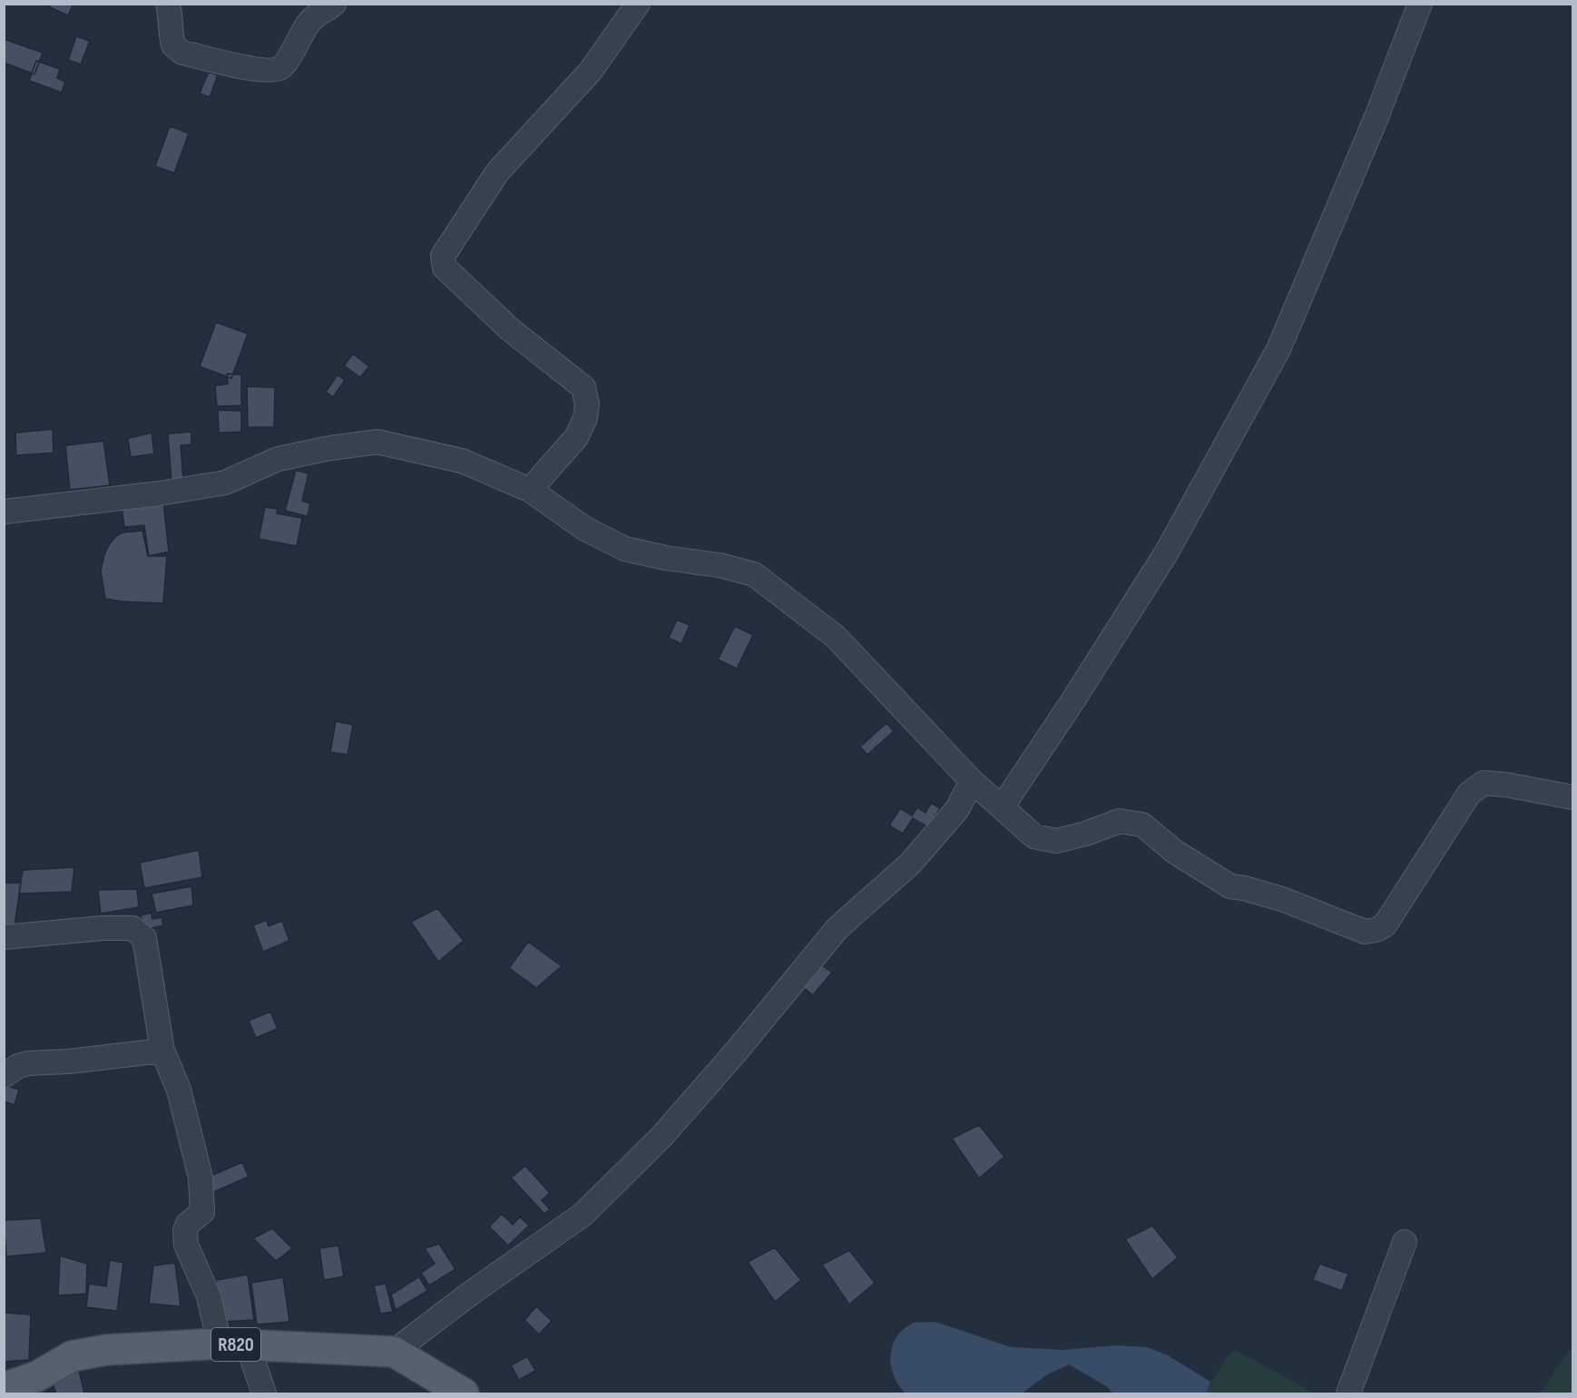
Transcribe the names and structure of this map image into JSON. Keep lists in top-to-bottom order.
{
  "streets": {
    "main road": ["R820"]
  }
}
